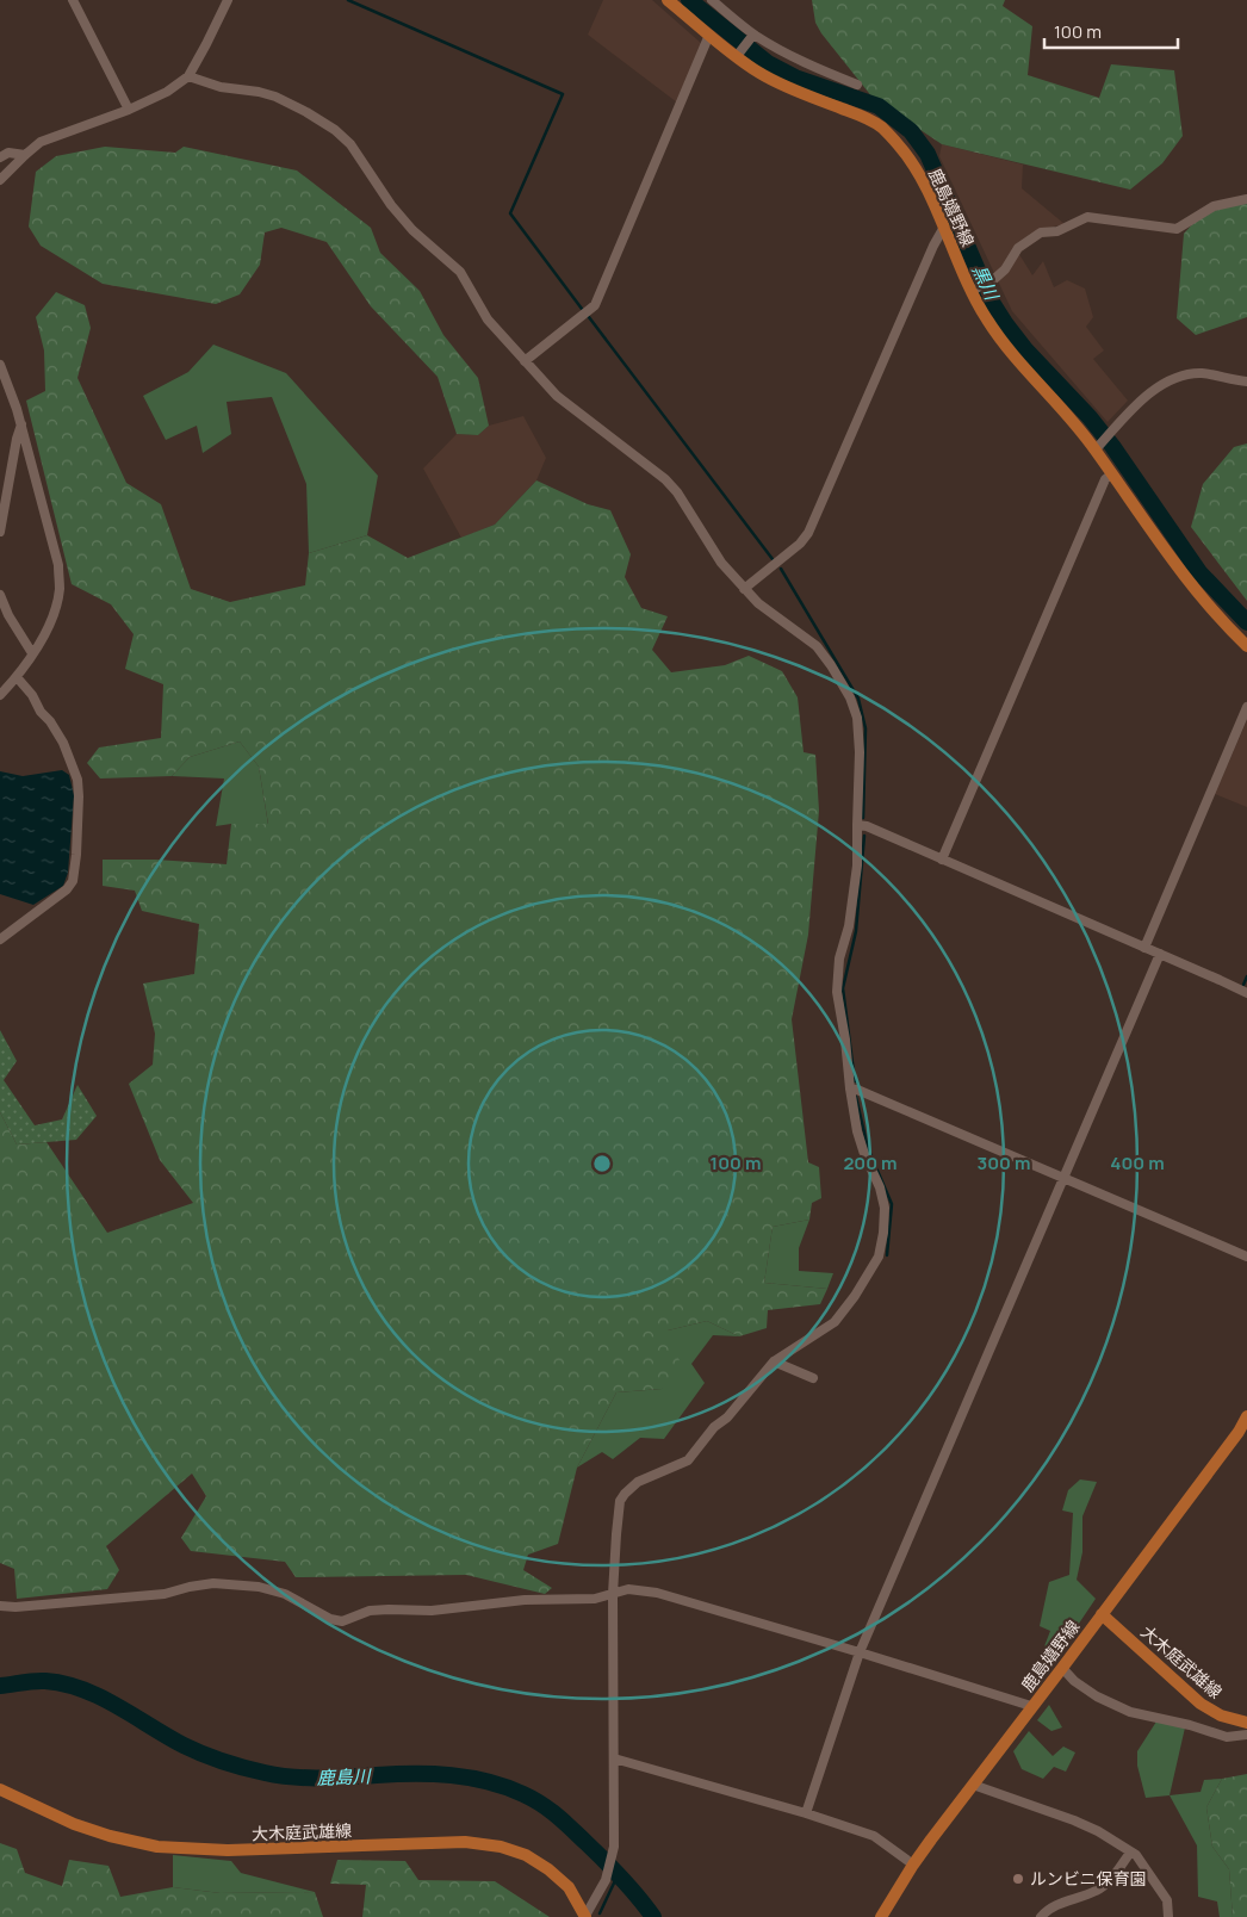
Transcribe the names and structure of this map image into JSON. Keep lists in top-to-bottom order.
{
  "streets": {
    "main road": ["鹿島嬉野線", "大木庭武雄線"]
  },
  "crossings": [
    ["鹿島嬉野線", "大木庭武雄線"]
  ],
  "water": ["黒川", "鹿島川"],
  "places": ["ルンビニ保育園"],
  "scale_bar": "100 m",
  "rings": [
    "100 m",
    "200 m",
    "300 m",
    "400 m"
  ]
}
